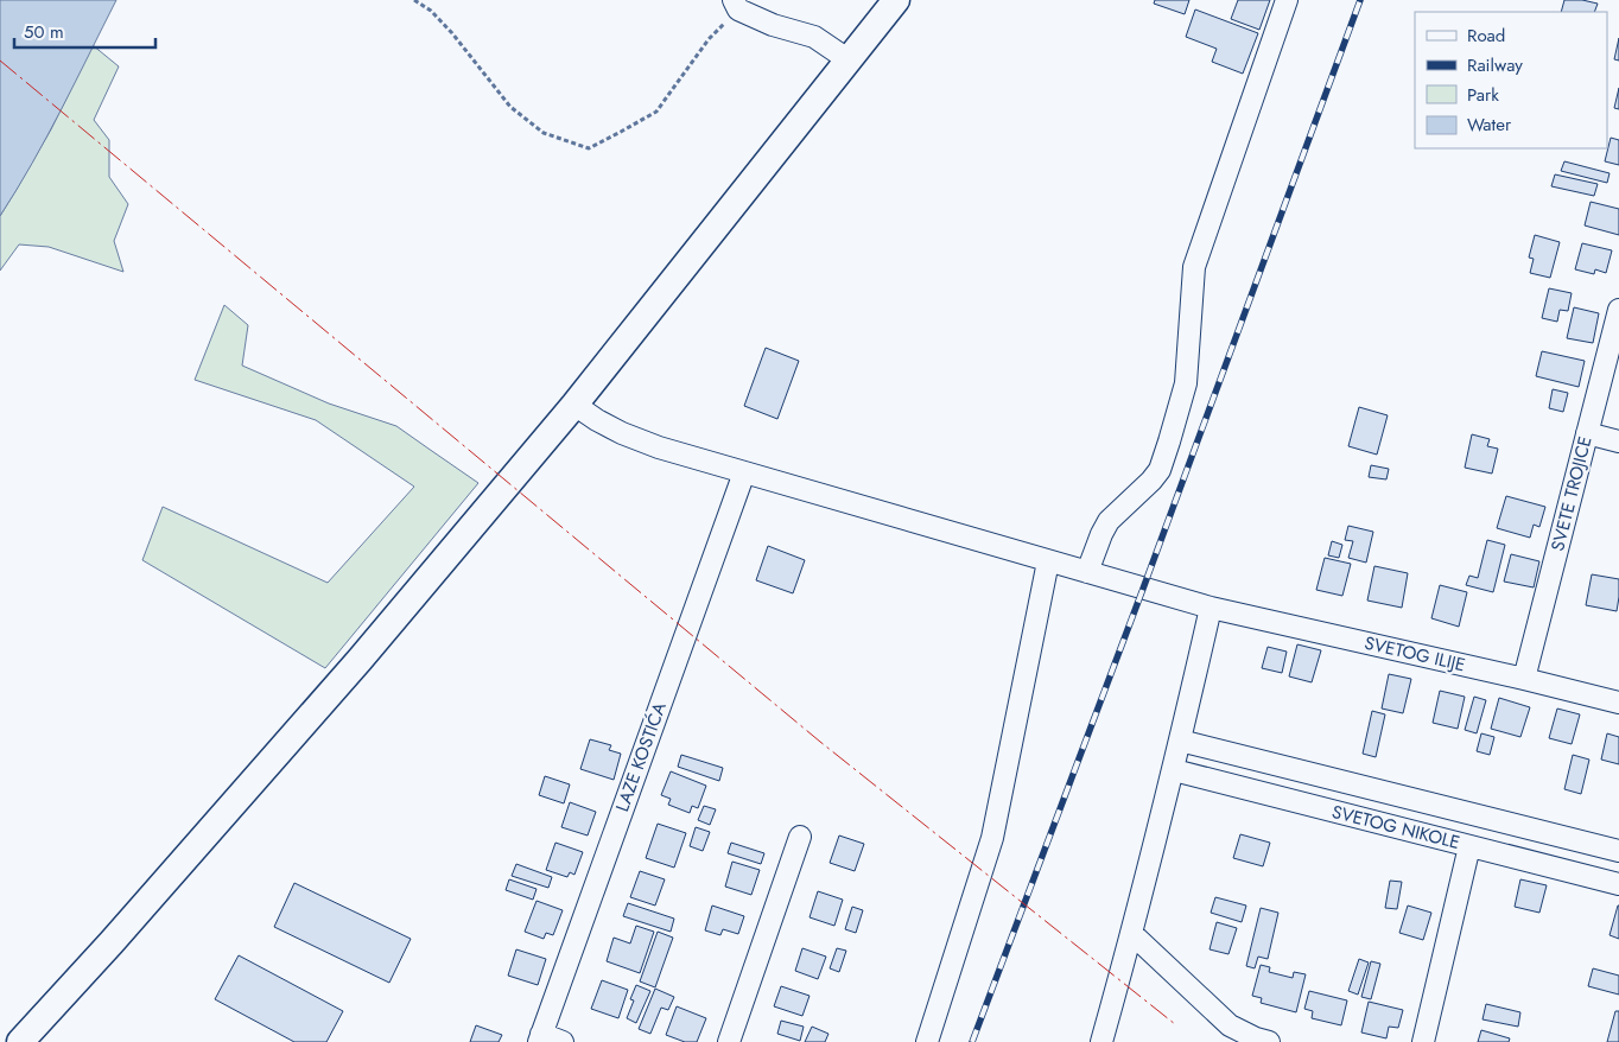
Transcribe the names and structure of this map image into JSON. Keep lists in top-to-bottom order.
{
  "streets": {
    "street": [
      "SVETE TROJICE",
      "SVETOG ILIJE",
      "LAZE KOSTIĆA",
      "SVETOG NIKOLE"
    ]
  },
  "crossings": [
    ["SVETE TROJICE", "SVETOG ILIJE"],
    ["SVETOG ILIJE", "LAZE KOSTIĆA"]
  ],
  "legend": [
    "Road",
    "Railway",
    "Park",
    "Water"
  ],
  "scale_bar": "50 m"
}
